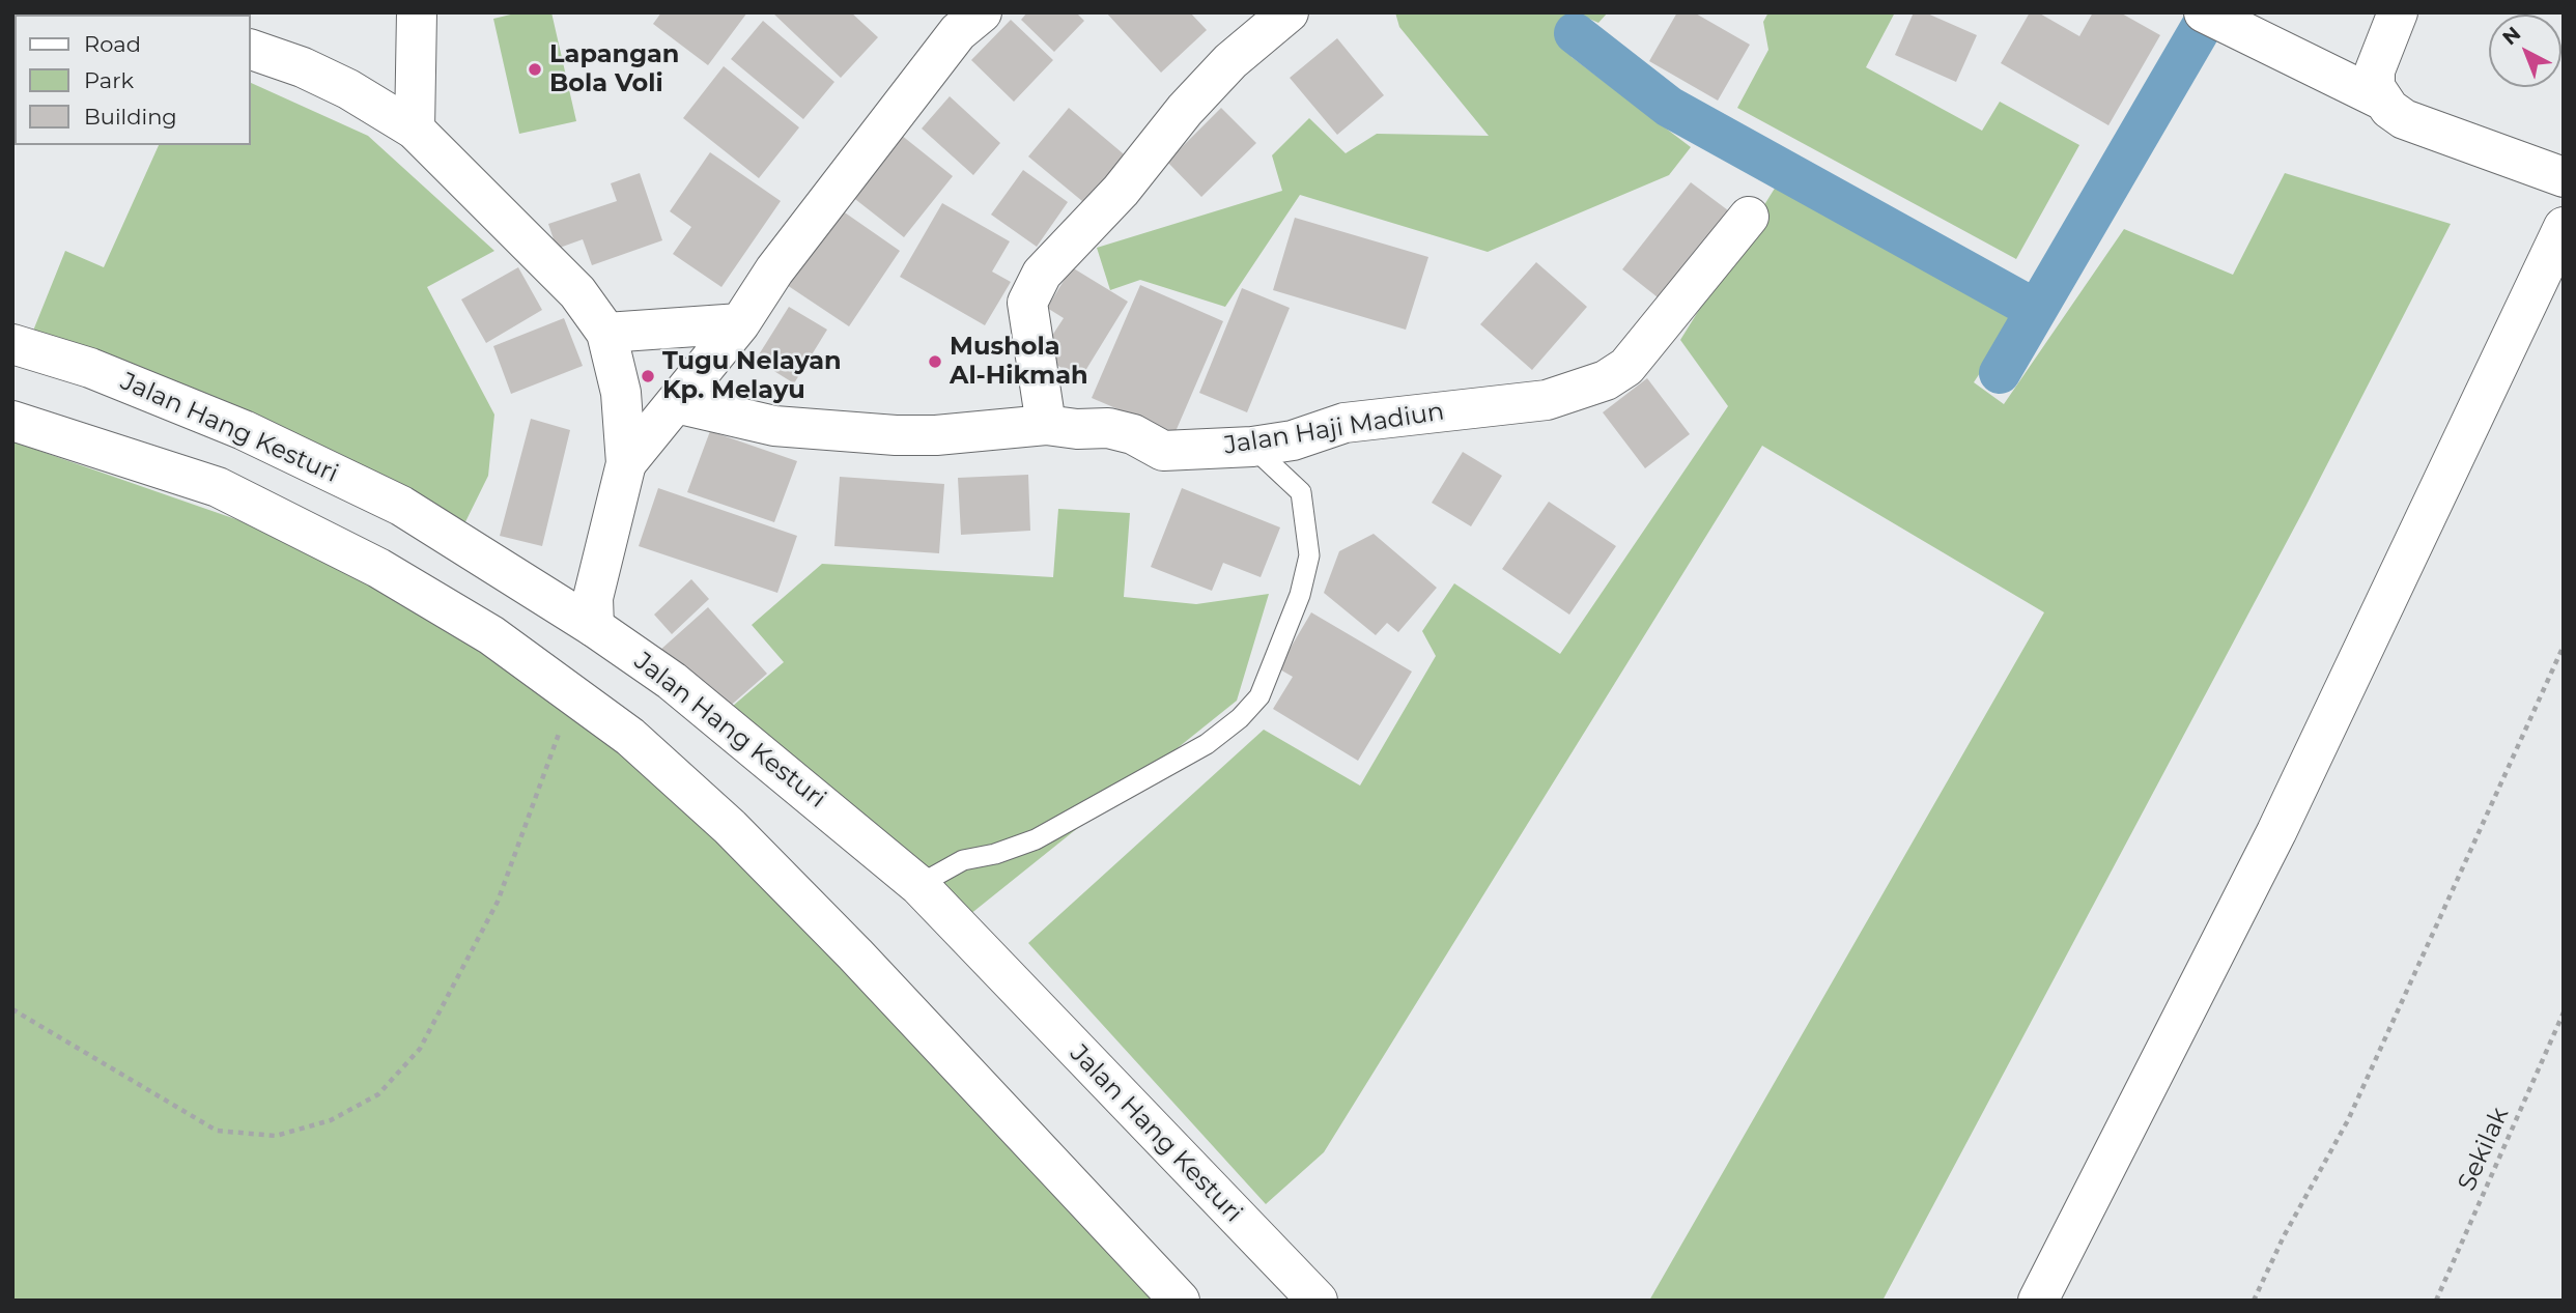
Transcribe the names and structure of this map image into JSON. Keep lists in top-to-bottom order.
{
  "streets": {
    "street": ["Jalan Hang Kesturi", "Jalan Haji Madiun"],
    "path": ["Sekilak"]
  },
  "places": ["Lapangan Bola Voli", "Mushola Al-Hikmah", "Tugu Nelayan Kp. Melayu"],
  "legend": ["Road", "Park", "Building"],
  "north": "top left"
}
